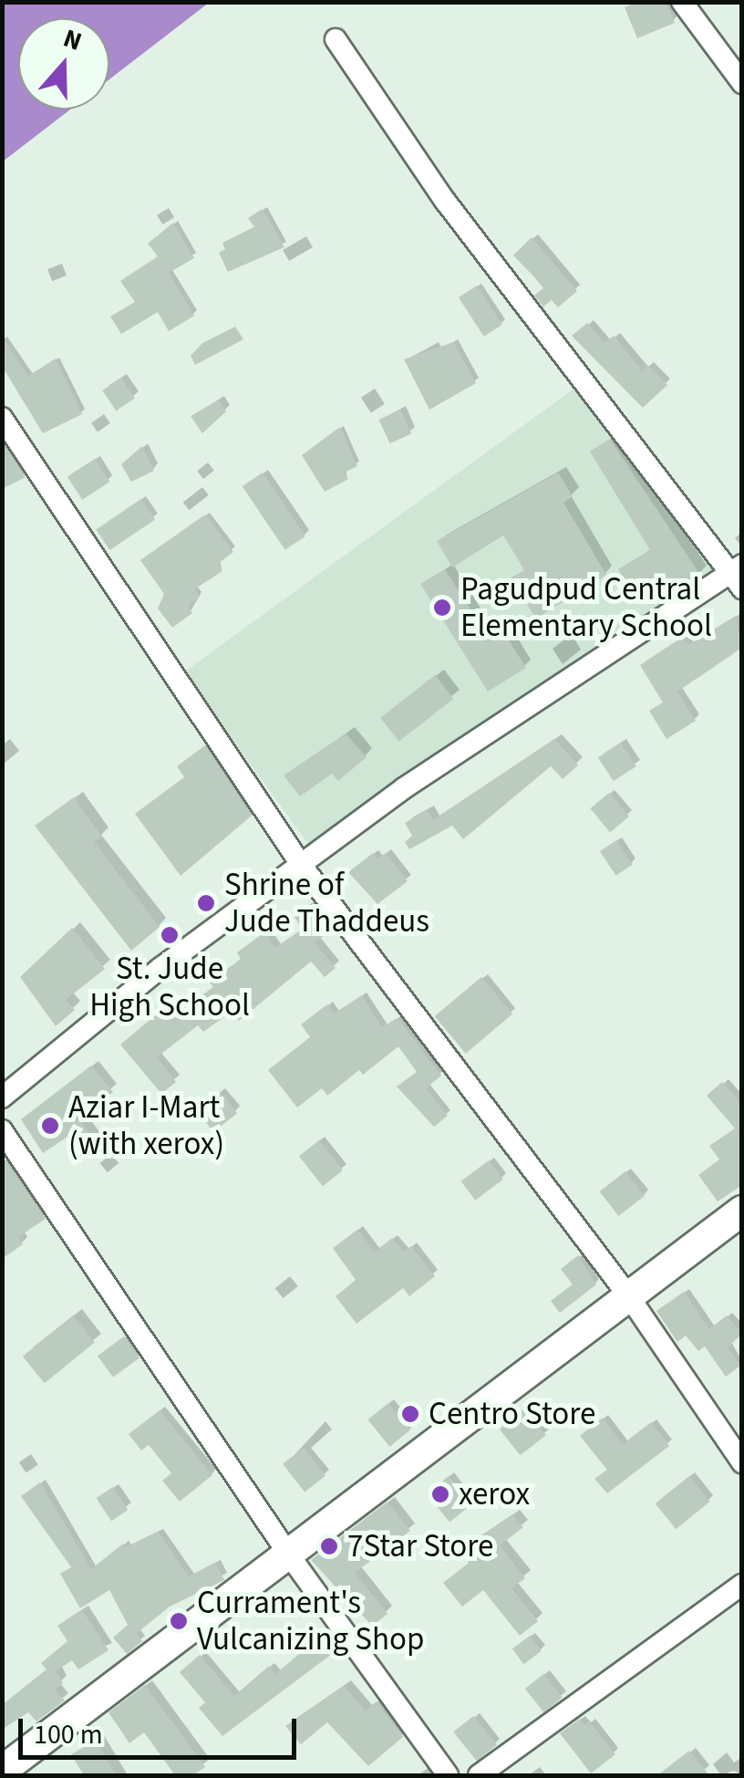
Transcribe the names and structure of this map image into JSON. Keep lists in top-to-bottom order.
{
  "places": [
    "Pagudpud Central Elementary School",
    "Shrine of Jude Thaddeus",
    "St. Jude High School",
    "Aziar I-Mart (with xerox)",
    "Centro Store",
    "xerox",
    "7Star Store",
    "Currament's Vulcanizing Shop"
  ],
  "scale_bar": "100 m",
  "north": "top"
}
